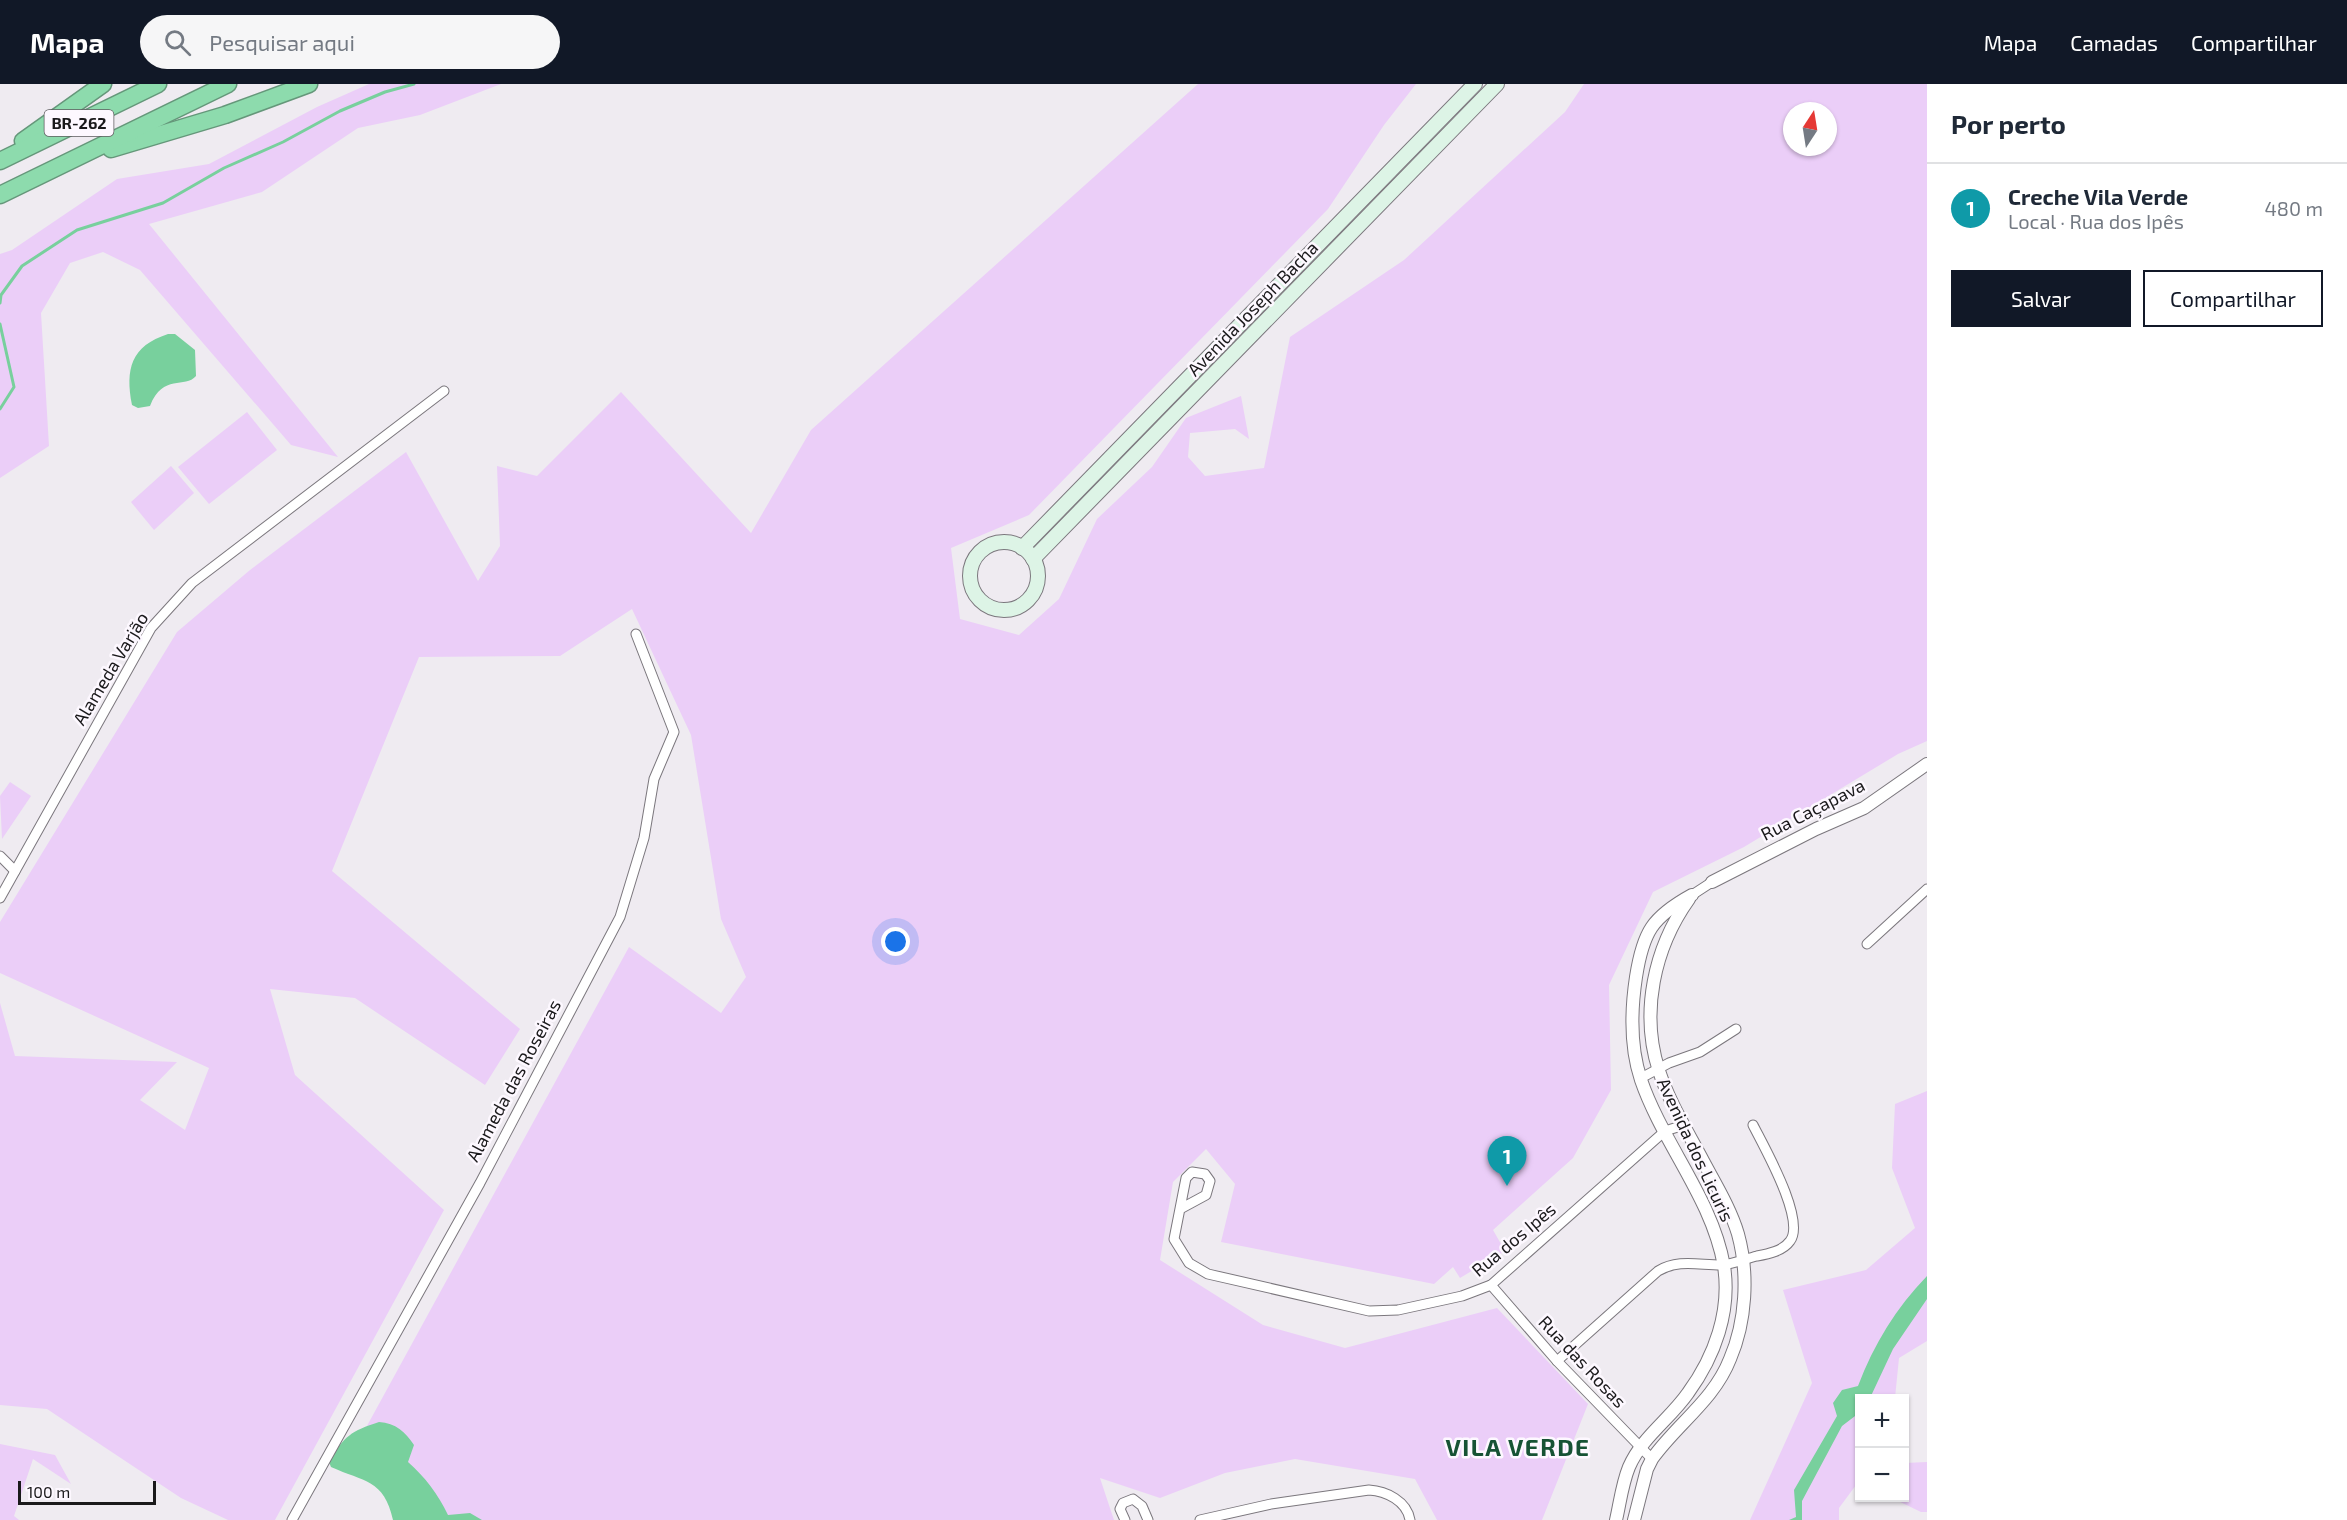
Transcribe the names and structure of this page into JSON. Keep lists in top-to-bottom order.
{
  "streets": {
    "highway": ["BR-262"],
    "main road": ["Avenida Joseph Bacha"],
    "street": [
      "Alameda Varjão",
      "Rua Caçapava",
      "Alameda das Roseiras",
      "Avenida dos Licuris",
      "Rua dos Ipês",
      "Rua das Rosas"
    ]
  },
  "crossings": [
    ["Rua Caçapava", "Avenida dos Licuris"],
    ["Avenida dos Licuris", "Rua dos Ipês"],
    ["Avenida dos Licuris", "Rua das Rosas"],
    ["Rua dos Ipês", "Rua das Rosas"]
  ],
  "districts": ["VILA VERDE"],
  "scale_bar": "100 m",
  "north": "top",
  "page": {
    "header": "Mapa",
    "search": "Pesquisar aqui",
    "nav": ["Mapa", "Camadas", "Compartilhar"],
    "heading": "Por perto",
    "list": [
      {
        "mark": "1",
        "name": "Creche Vila Verde",
        "note": "Local · Rua dos Ipês",
        "value": "480 m"
      }
    ],
    "buttons": ["Salvar", "Compartilhar"],
    "pins": "1",
    "map_buttons": ["+", "−"],
    "scale": "100 m"
  }
}
